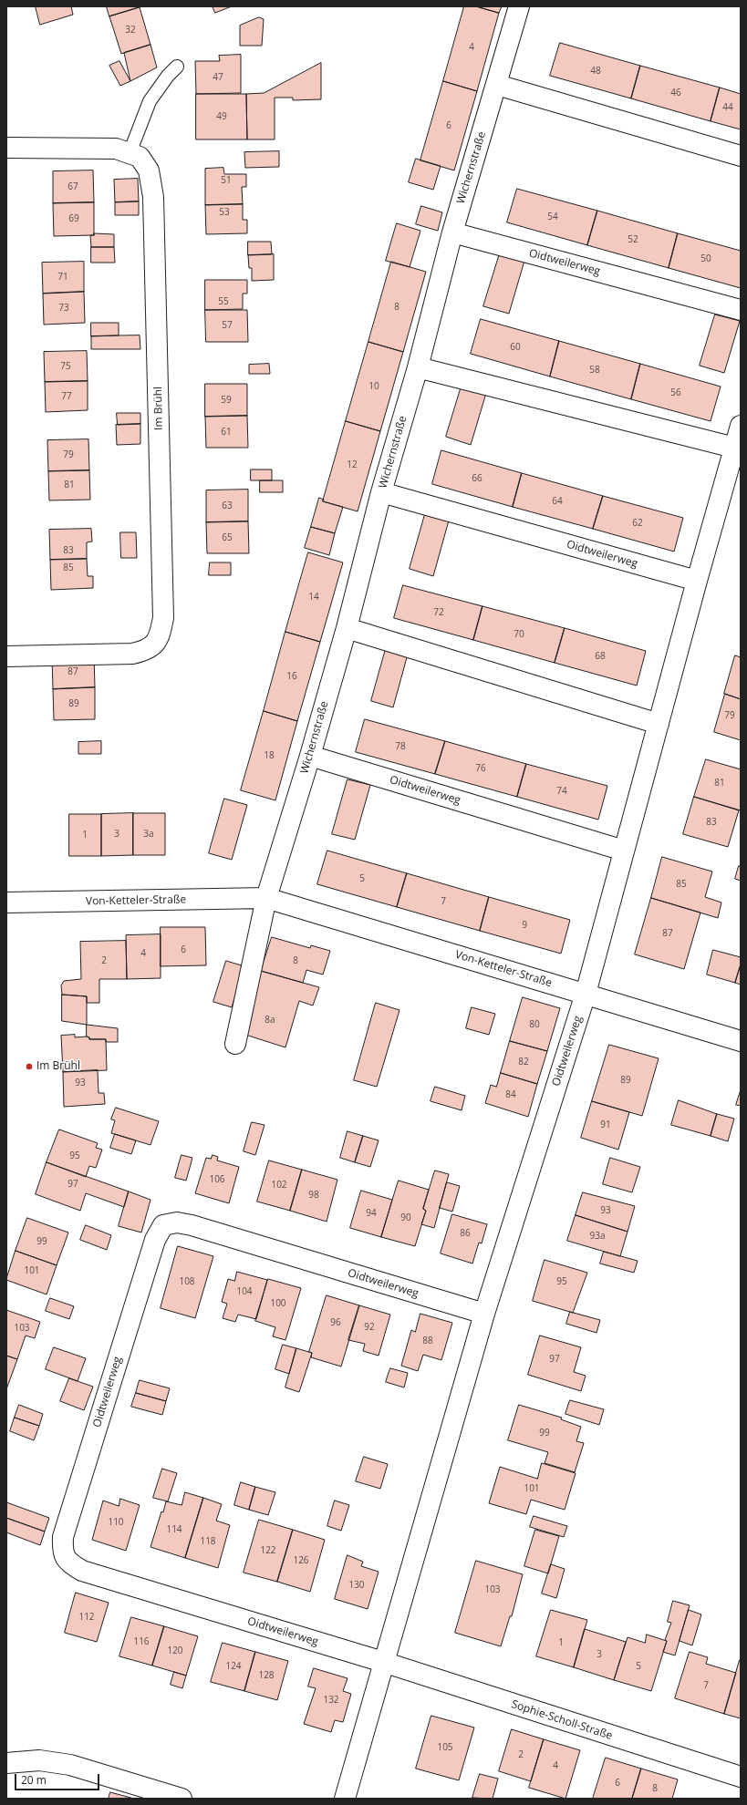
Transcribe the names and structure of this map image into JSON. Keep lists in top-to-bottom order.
{
  "streets": {
    "street": [
      "Wichernstraße",
      "Oidtweilerweg",
      "Im Brühl",
      "Von-Ketteler-Straße",
      "Sophie-Scholl-Straße"
    ]
  },
  "crossings": [
    ["Wichernstraße", "Oidtweilerweg"],
    ["Wichernstraße", "Von-Ketteler-Straße"],
    ["Oidtweilerweg", "Von-Ketteler-Straße"],
    ["Oidtweilerweg", "Sophie-Scholl-Straße"]
  ],
  "places": ["Im Brühl"],
  "house_numbers": [
    "32",
    "4",
    "48",
    "47",
    "46",
    "44",
    "49",
    "6",
    "51",
    "67",
    "53",
    "54",
    "69",
    "52",
    "50",
    "71",
    "55",
    "8",
    "73",
    "57",
    "60",
    "75",
    "58",
    "10",
    "56",
    "77",
    "59",
    "61",
    "79",
    "12",
    "66",
    "81",
    "64",
    "63",
    "62",
    "65",
    "83",
    "85",
    "14",
    "72",
    "70",
    "68",
    "87",
    "16",
    "89",
    "79",
    "78",
    "18",
    "76",
    "81",
    "74",
    "83",
    "3",
    "3a",
    "1",
    "5",
    "85",
    "7",
    "9",
    "87",
    "6",
    "4",
    "2",
    "8",
    "8a",
    "80",
    "82",
    "89",
    "93",
    "84",
    "91",
    "95",
    "106",
    "97",
    "102",
    "98",
    "93",
    "94",
    "90",
    "86",
    "93a",
    "99",
    "101",
    "108",
    "95",
    "104",
    "100",
    "96",
    "92",
    "103",
    "88",
    "97",
    "99",
    "101",
    "110",
    "114",
    "118",
    "122",
    "126",
    "130",
    "103",
    "112",
    "116",
    "1",
    "120",
    "3",
    "124",
    "5",
    "128",
    "7",
    "132",
    "105",
    "2",
    "4",
    "6",
    "8"
  ],
  "scale_bar": "20 m"
}
